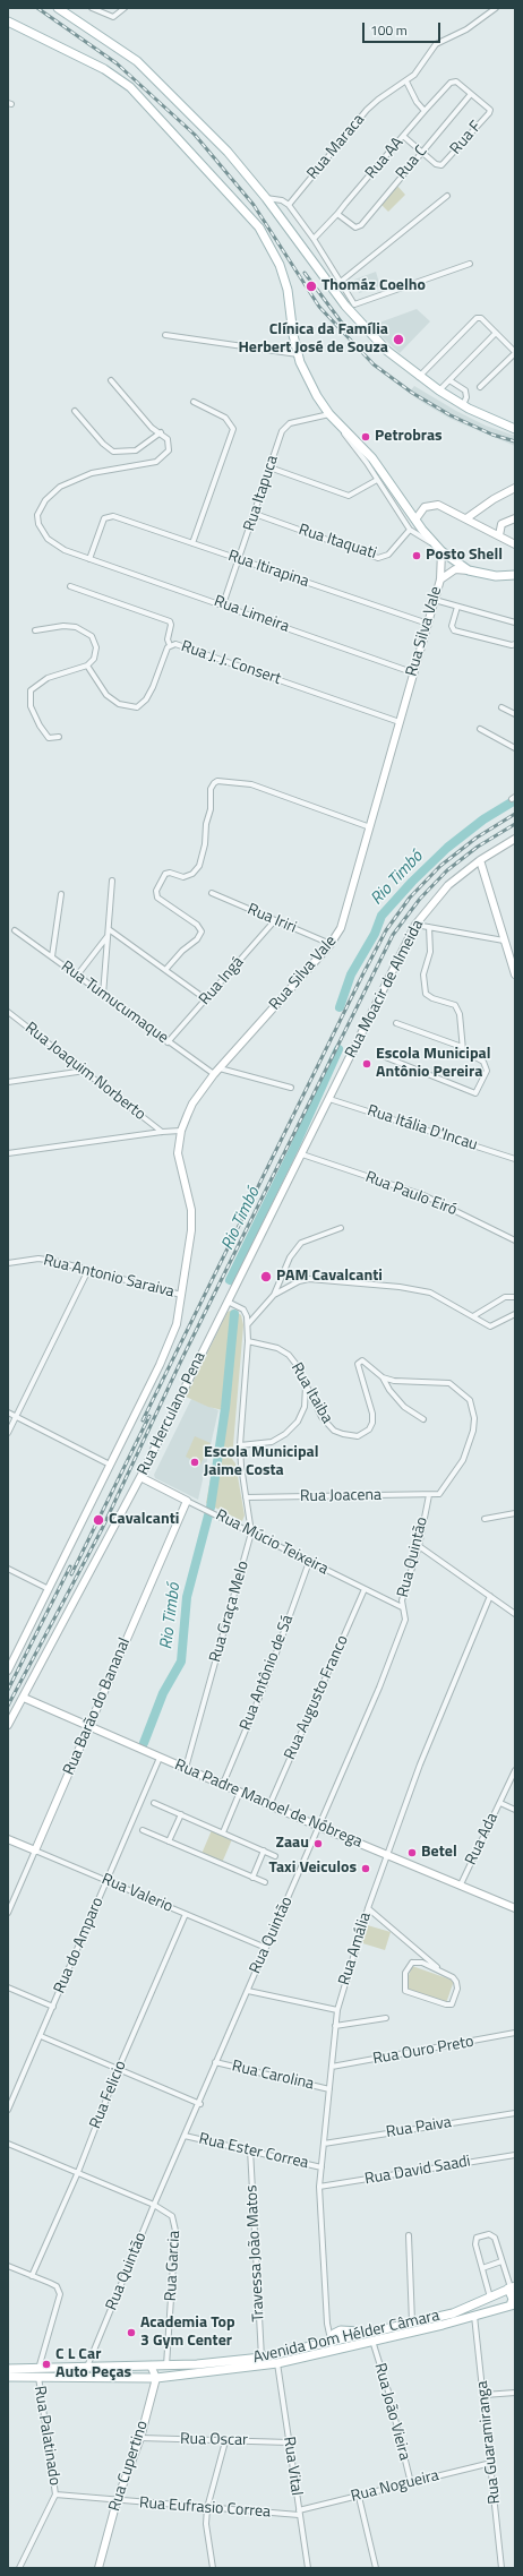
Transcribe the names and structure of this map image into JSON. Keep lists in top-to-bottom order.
{
  "streets": {
    "main road": [
      "Rua Silva Vale",
      "Rua Moacir de Almeida",
      "Rua Herculano Pena",
      "Rua Múcio Teixeira",
      "Rua Barão do Bananal",
      "Rua Padre Manoel de Nóbrega",
      "Rua Valerio",
      "Avenida Dom Hélder Câmara",
      "Rua Cupertino"
    ],
    "street": [
      "Rua F",
      "Rua Maraca",
      "Rua AA",
      "Rua C",
      "Rua Itapuca",
      "Rua Itaquati",
      "Rua Itirapina",
      "Rua Limeira",
      "Rua J. J. Consert",
      "Rua Iriri",
      "Rua Ingá",
      "Rua Tumucumaque",
      "Rua Joaquim Norberto",
      "Rua Itália D'Incau",
      "Rua Paulo Eiró",
      "Rua Antonio Saraiva",
      "Rua Itaiba",
      "Rua Joacena",
      "Rua Quintão",
      "Rua Graça Melo",
      "Rua Antônio de Sá",
      "Rua Augusto Franco",
      "Rua Ada",
      "Rua do Amparo",
      "Rua Amália",
      "Rua Ouro Preto",
      "Rua Carolina",
      "Rua Felicio",
      "Rua Paiva",
      "Rua Ester Correa",
      "Rua David Saadi",
      "Travessa João Matos",
      "Rua Garcia",
      "Rua João Vieira",
      "Rua Palatinado",
      "Rua Oscar",
      "Rua Guaramiranga",
      "Rua Vital",
      "Rua Nogueira",
      "Rua Eufrasio Correa"
    ]
  },
  "crossings": [
    ["Rua F", "Rua AA"],
    ["Rua F", "Rua C"],
    ["Rua AA", "Rua C"],
    ["Rua Itapuca", "Rua Itaquati"],
    ["Rua Itapuca", "Rua Itirapina"],
    ["Rua Itapuca", "Rua Limeira"],
    ["Rua Itirapina", "Rua Limeira"],
    ["Rua Itirapina", "Rua Silva Vale"],
    ["Rua Limeira", "Rua Silva Vale"],
    ["Rua Silva Vale", "Rua J. J. Consert"],
    ["Rua Silva Vale", "Rua Iriri"],
    ["Rua Silva Vale", "Rua Tumucumaque"],
    ["Rua Silva Vale", "Rua Antonio Saraiva"],
    ["Rua Iriri", "Rua Ingá"],
    ["Rua Ingá", "Rua Tumucumaque"],
    ["Rua Moacir de Almeida", "Rua Itália D'Incau"],
    ["Rua Moacir de Almeida", "Rua Herculano Pena"],
    ["Rua Itália D'Incau", "Rua Herculano Pena"],
    ["Rua Paulo Eiró", "Rua Herculano Pena"],
    ["Rua Itaiba", "Rua Joacena"],
    ["Rua Itaiba", "Rua Graça Melo"],
    ["Rua Herculano Pena", "Rua Múcio Teixeira"],
    ["Rua Herculano Pena", "Rua Padre Manoel de Nóbrega"],
    ["Rua Joacena", "Rua Quintão"],
    ["Rua Joacena", "Rua Graça Melo"],
    ["Rua Múcio Teixeira", "Rua Quintão"],
    ["Rua Múcio Teixeira", "Rua Graça Melo"],
    ["Rua Múcio Teixeira", "Rua Antônio de Sá"],
    ["Rua Múcio Teixeira", "Rua Augusto Franco"],
    ["Rua Múcio Teixeira", "Rua Barão do Bananal"],
    ["Rua Quintão", "Rua Padre Manoel de Nóbrega"],
    ["Rua Quintão", "Rua Valerio"],
    ["Rua Quintão", "Rua Carolina"],
    ["Rua Quintão", "Rua Ester Correa"],
    ["Rua Quintão", "Rua Garcia"],
    ["Rua Quintão", "Avenida Dom Hélder Câmara"],
    ["Rua Graça Melo", "Rua Padre Manoel de Nóbrega"],
    ["Rua Antônio de Sá", "Rua Padre Manoel de Nóbrega"],
    ["Rua Augusto Franco", "Rua Padre Manoel de Nóbrega"],
    ["Rua Barão do Bananal", "Rua Padre Manoel de Nóbrega"],
    ["Rua Barão do Bananal", "Rua Valerio"],
    ["Rua Padre Manoel de Nóbrega", "Rua Ada"],
    ["Rua Padre Manoel de Nóbrega", "Rua do Amparo"],
    ["Rua Padre Manoel de Nóbrega", "Rua Amália"],
    ["Rua Valerio", "Rua do Amparo"],
    ["Rua Valerio", "Rua Felicio"],
    ["Rua Amália", "Rua Ouro Preto"],
    ["Rua Amália", "Rua Carolina"],
    ["Rua Amália", "Rua Paiva"],
    ["Rua Amália", "Rua Ester Correa"],
    ["Rua Amália", "Rua David Saadi"],
    ["Rua Amália", "Avenida Dom Hélder Câmara"],
    ["Rua Felicio", "Rua Garcia"],
    ["Rua Ester Correa", "Travessa João Matos"],
    ["Travessa João Matos", "Avenida Dom Hélder Câmara"],
    ["Rua Garcia", "Avenida Dom Hélder Câmara"],
    ["Avenida Dom Hélder Câmara", "Rua João Vieira"],
    ["Avenida Dom Hélder Câmara", "Rua Palatinado"],
    ["Avenida Dom Hélder Câmara", "Rua Guaramiranga"],
    ["Avenida Dom Hélder Câmara", "Rua Cupertino"],
    ["Avenida Dom Hélder Câmara", "Rua Vital"],
    ["Rua João Vieira", "Rua Nogueira"],
    ["Rua Palatinado", "Rua Eufrasio Correa"],
    ["Rua Oscar", "Rua Cupertino"],
    ["Rua Oscar", "Rua Vital"],
    ["Rua Guaramiranga", "Rua Nogueira"],
    ["Rua Cupertino", "Rua Eufrasio Correa"],
    ["Rua Vital", "Rua Nogueira"],
    ["Rua Vital", "Rua Eufrasio Correa"],
    ["Rua Nogueira", "Rua Eufrasio Correa"]
  ],
  "water": ["Rio Timbó"],
  "places": [
    "Thomáz Coelho",
    "Clínica da Família Herbert José de Souza",
    "Petrobras",
    "Posto Shell",
    "Escola Municipal Antônio Pereira",
    "PAM Cavalcanti",
    "Escola Municipal Jaime Costa",
    "Cavalcanti",
    "Zaau",
    "Betel",
    "Taxi Veiculos",
    "Academia Top 3 Gym Center",
    "C L Car Auto Peças"
  ],
  "scale_bar": "100 m"
}
